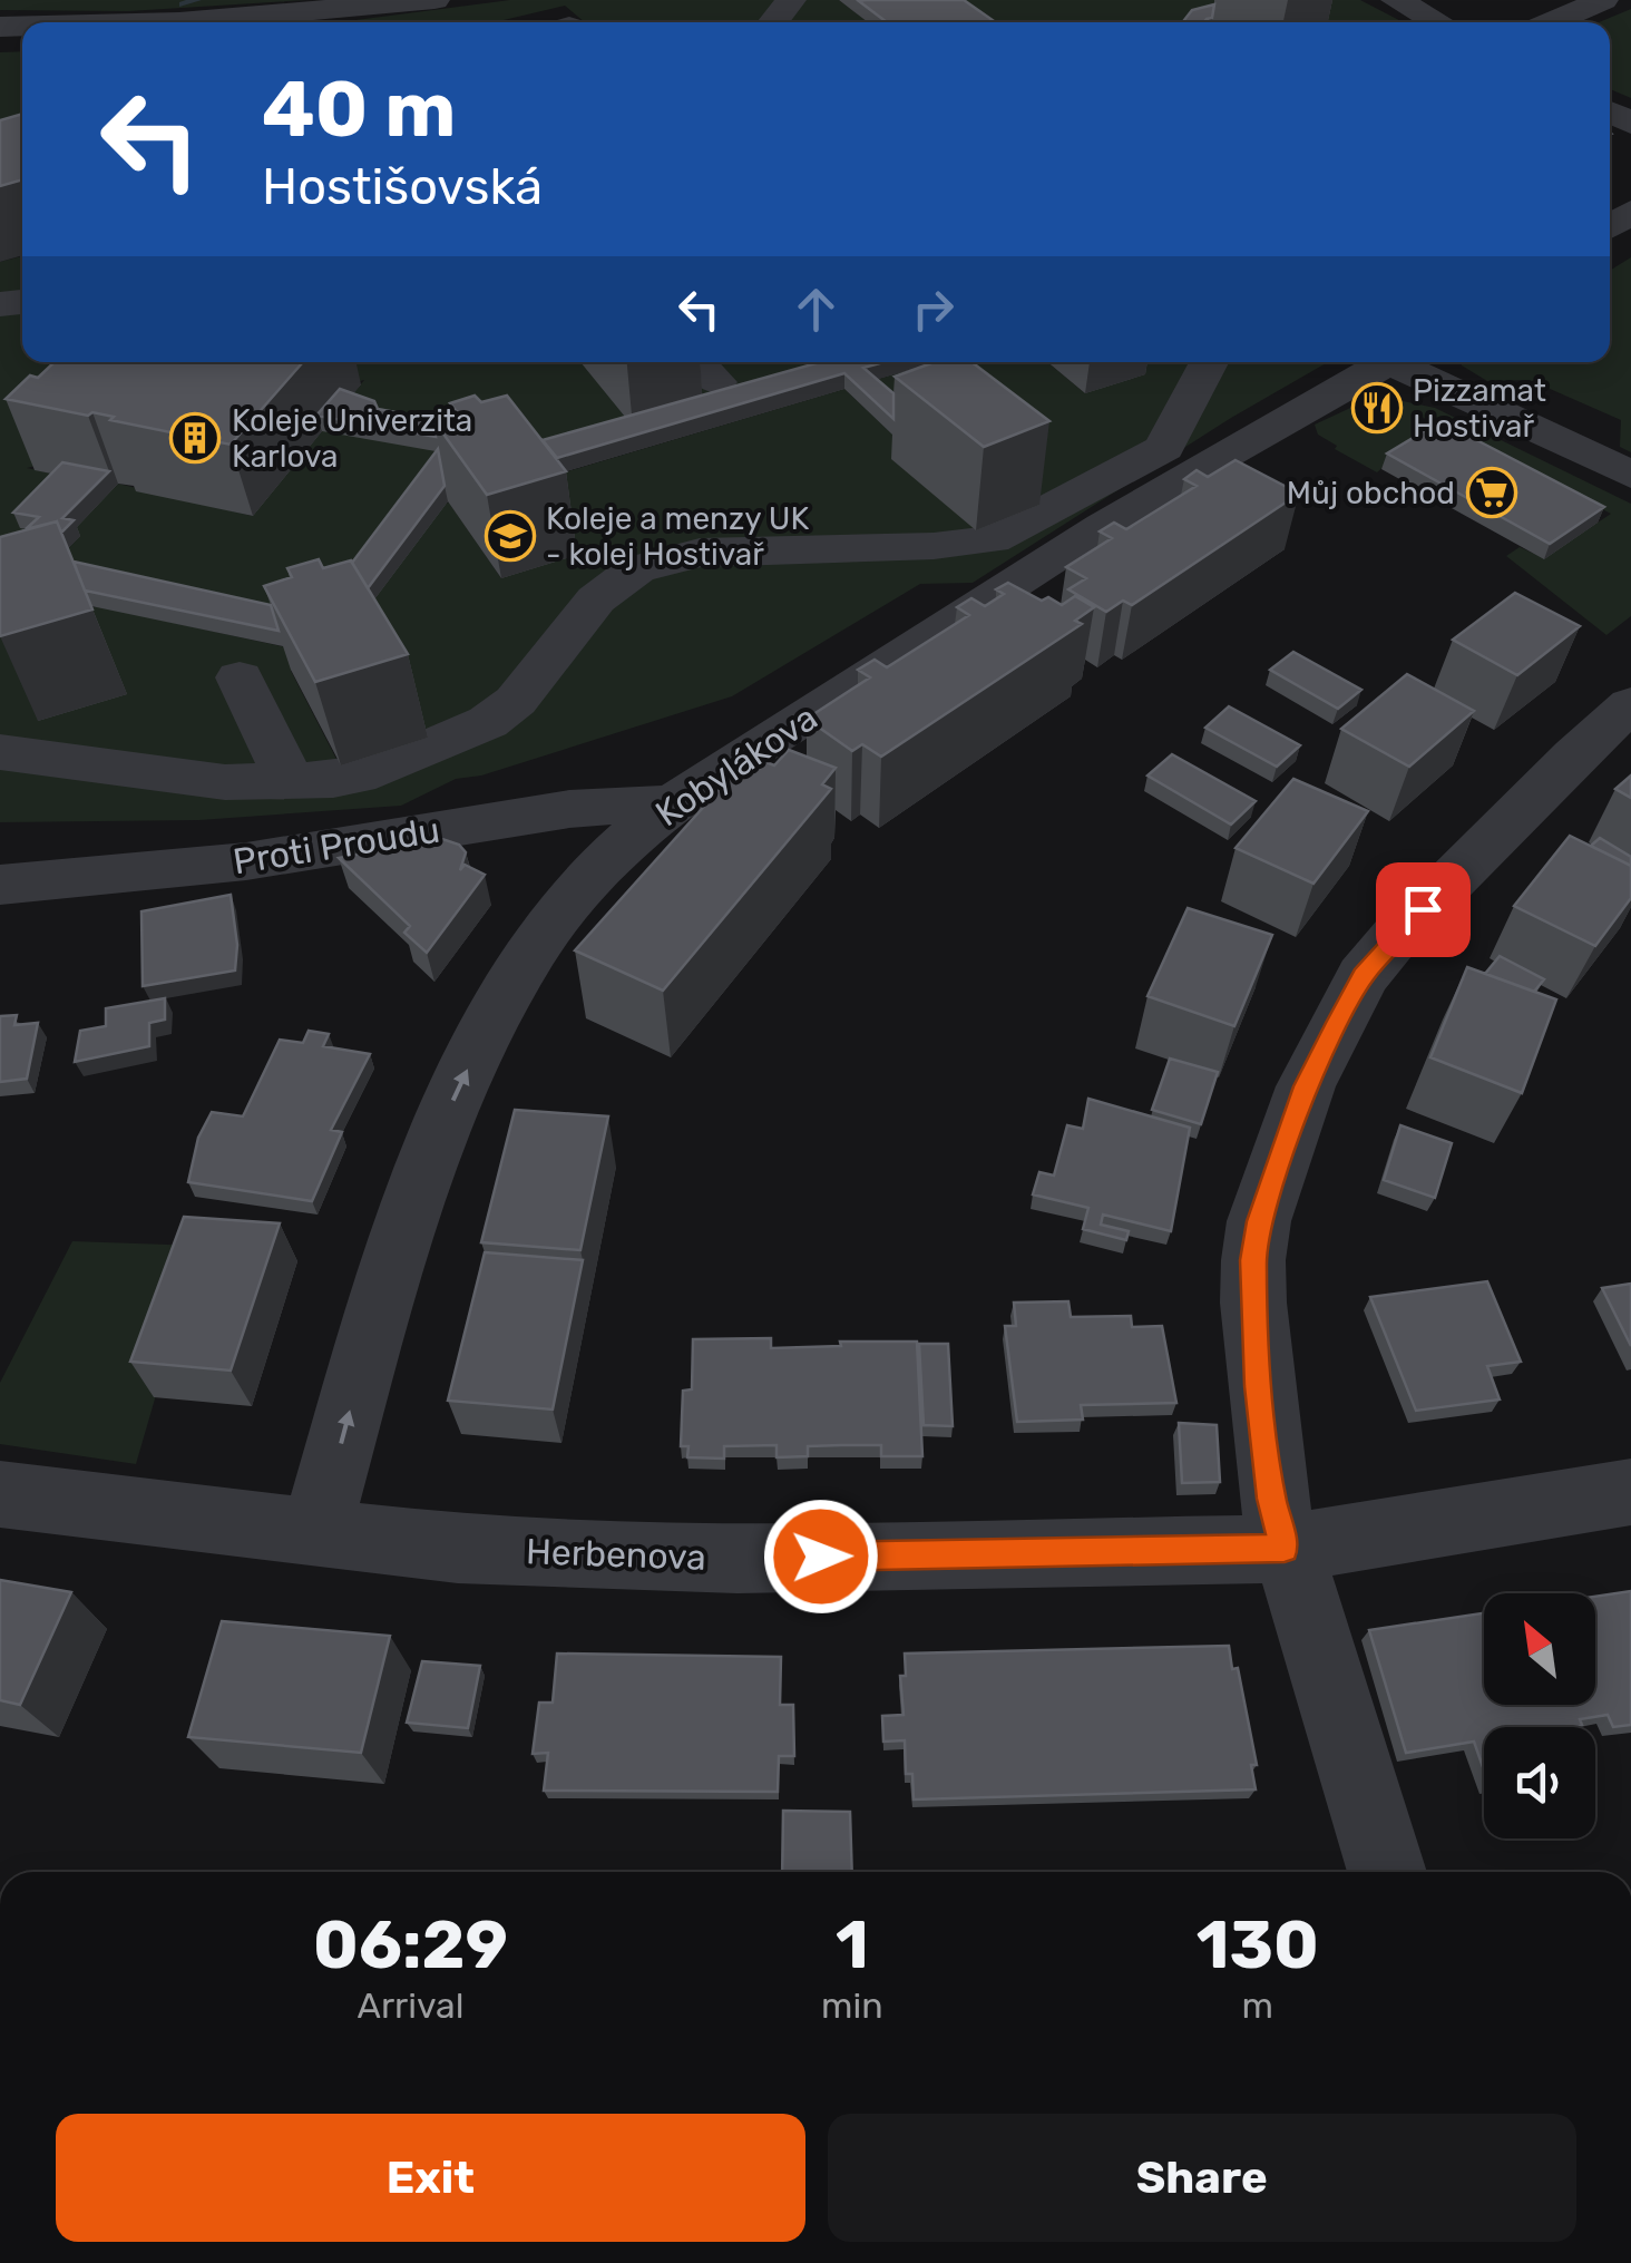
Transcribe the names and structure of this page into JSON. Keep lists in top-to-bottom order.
{
  "streets": {
    "street": ["Kobylákova", "Proti Proudu", "Herbenova"]
  },
  "crossings": [
    ["Kobylákova", "Proti Proudu"],
    ["Kobylákova", "Herbenova"]
  ],
  "one_way": ["Kobylákova"],
  "places": {
    "restaurant": ["Pizzamat Hostivař"],
    "building": ["Koleje Univerzita Karlova"],
    "supermarket": ["Můj obchod"],
    "school or university": ["Koleje a menzy UK - kolej Hostivař"]
  },
  "north": "top left",
  "page": {
    "turn": ["40 m", "Hostišovská"],
    "eta": [
      "06:29",
      "Arrival",
      "1",
      "min",
      "130",
      "m"
    ],
    "buttons": ["Exit", "Share"]
  }
}
